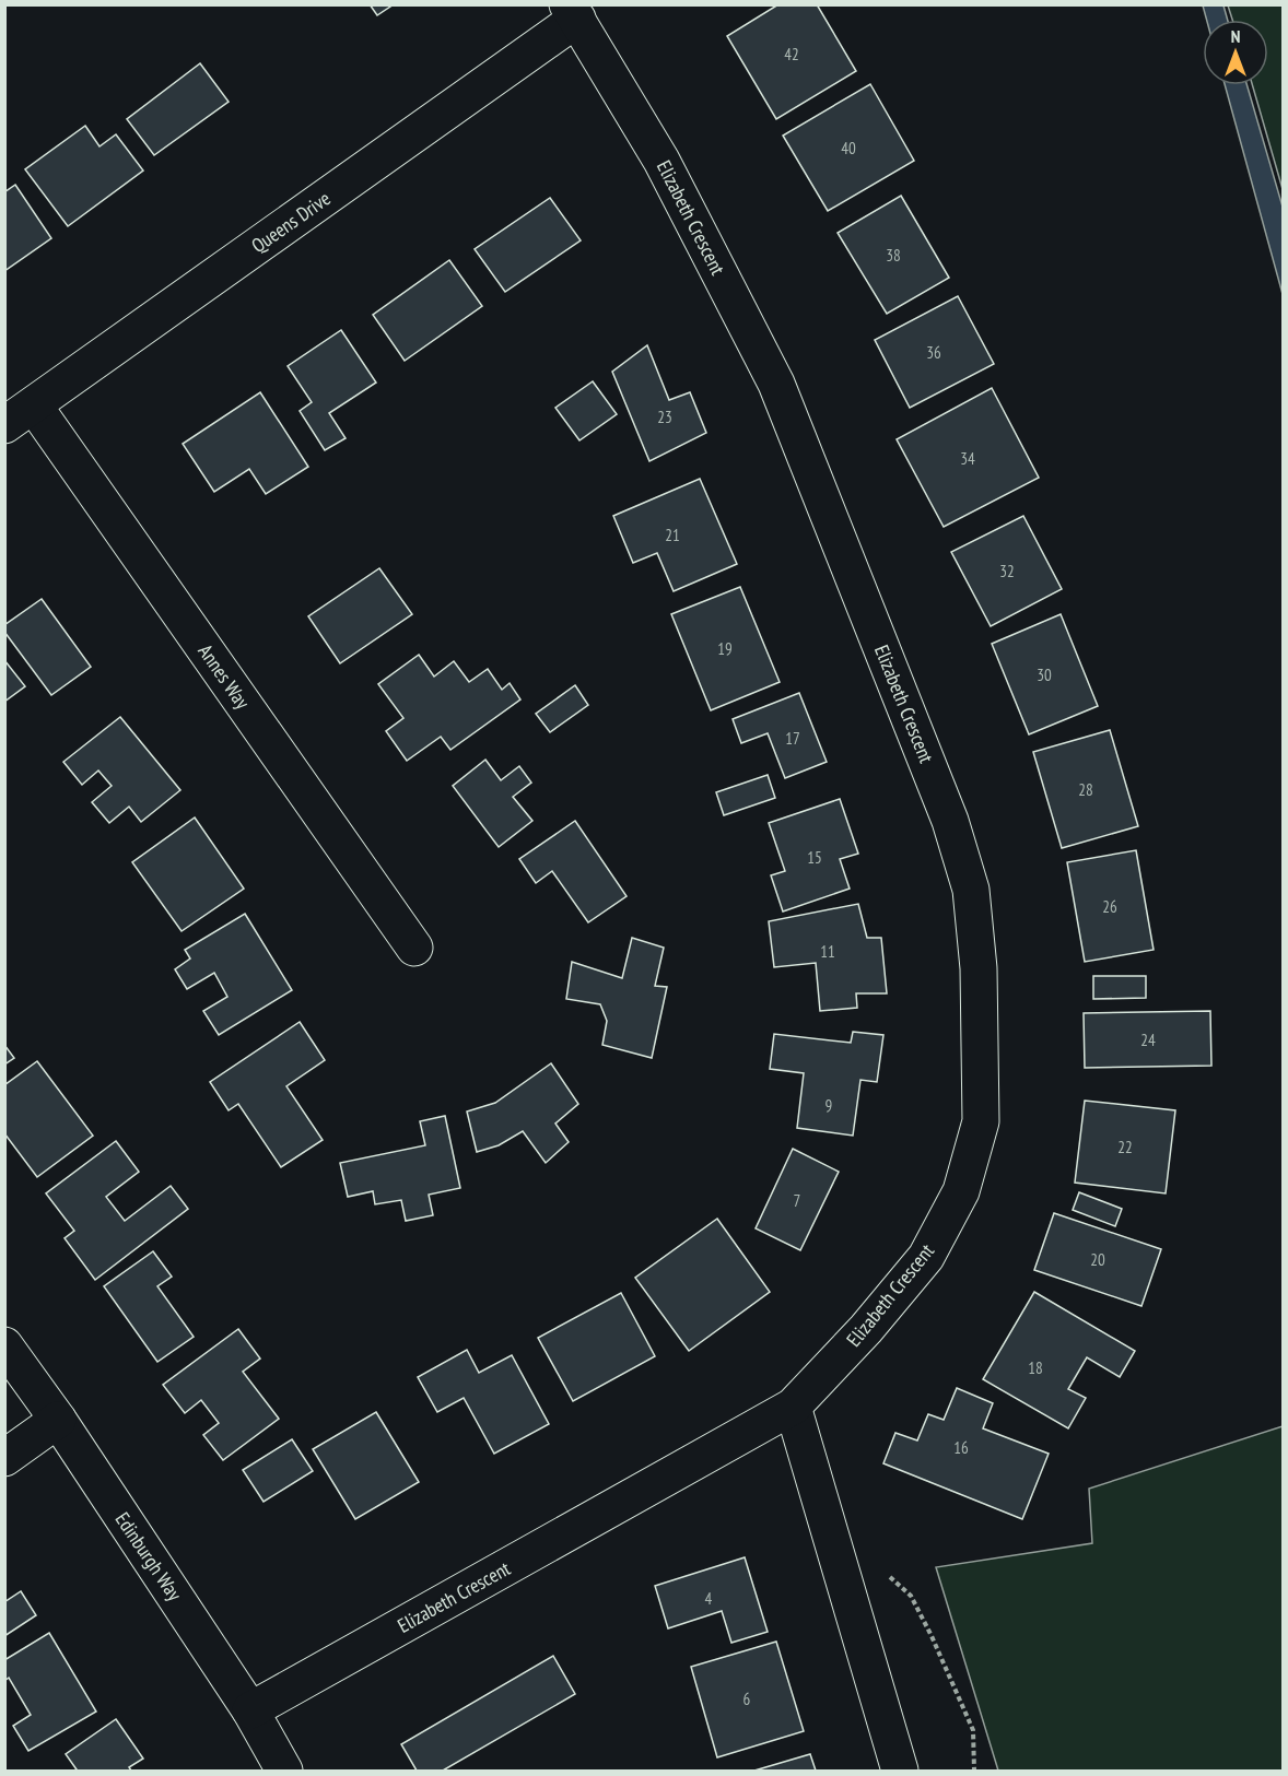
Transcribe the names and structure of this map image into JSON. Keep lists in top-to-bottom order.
{
  "streets": {
    "street": [
      "Elizabeth Crescent",
      "Queens Drive",
      "Annes Way",
      "Edinburgh Way"
    ]
  },
  "crossings": [
    ["Elizabeth Crescent", "Queens Drive"],
    ["Elizabeth Crescent", "Edinburgh Way"],
    ["Queens Drive", "Annes Way"]
  ],
  "house_numbers": [
    "42",
    "40",
    "38",
    "36",
    "23",
    "34",
    "21",
    "32",
    "19",
    "30",
    "17",
    "28",
    "15",
    "26",
    "11",
    "24",
    "9",
    "22",
    "7",
    "20",
    "18",
    "16",
    "4",
    "6"
  ],
  "north": "top"
}
